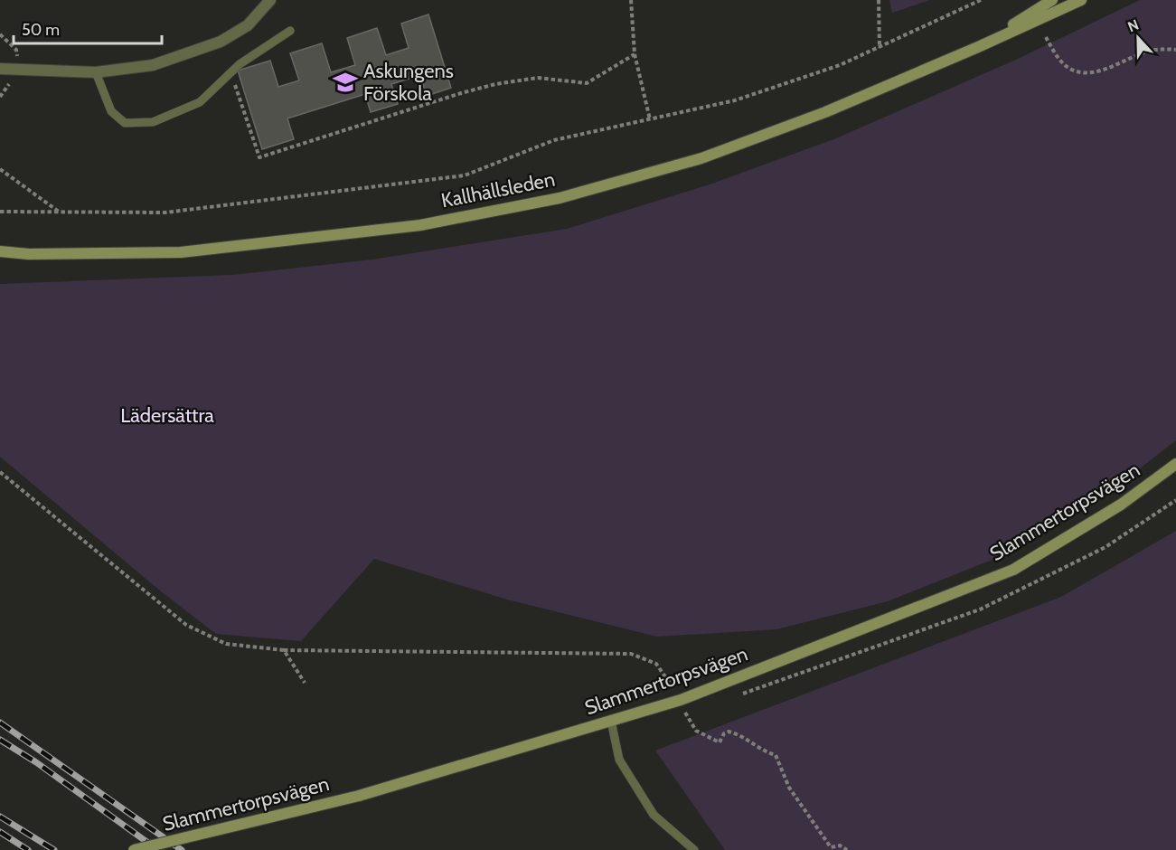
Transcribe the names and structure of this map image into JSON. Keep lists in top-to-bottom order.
{
  "streets": {
    "street": ["Kallhällsleden", "Slammertorpsvägen"]
  },
  "parks": ["Lädersättra"],
  "places": {
    "school or university": ["Askungens Förskola"]
  },
  "scale_bar": "50 m",
  "north": "top"
}
